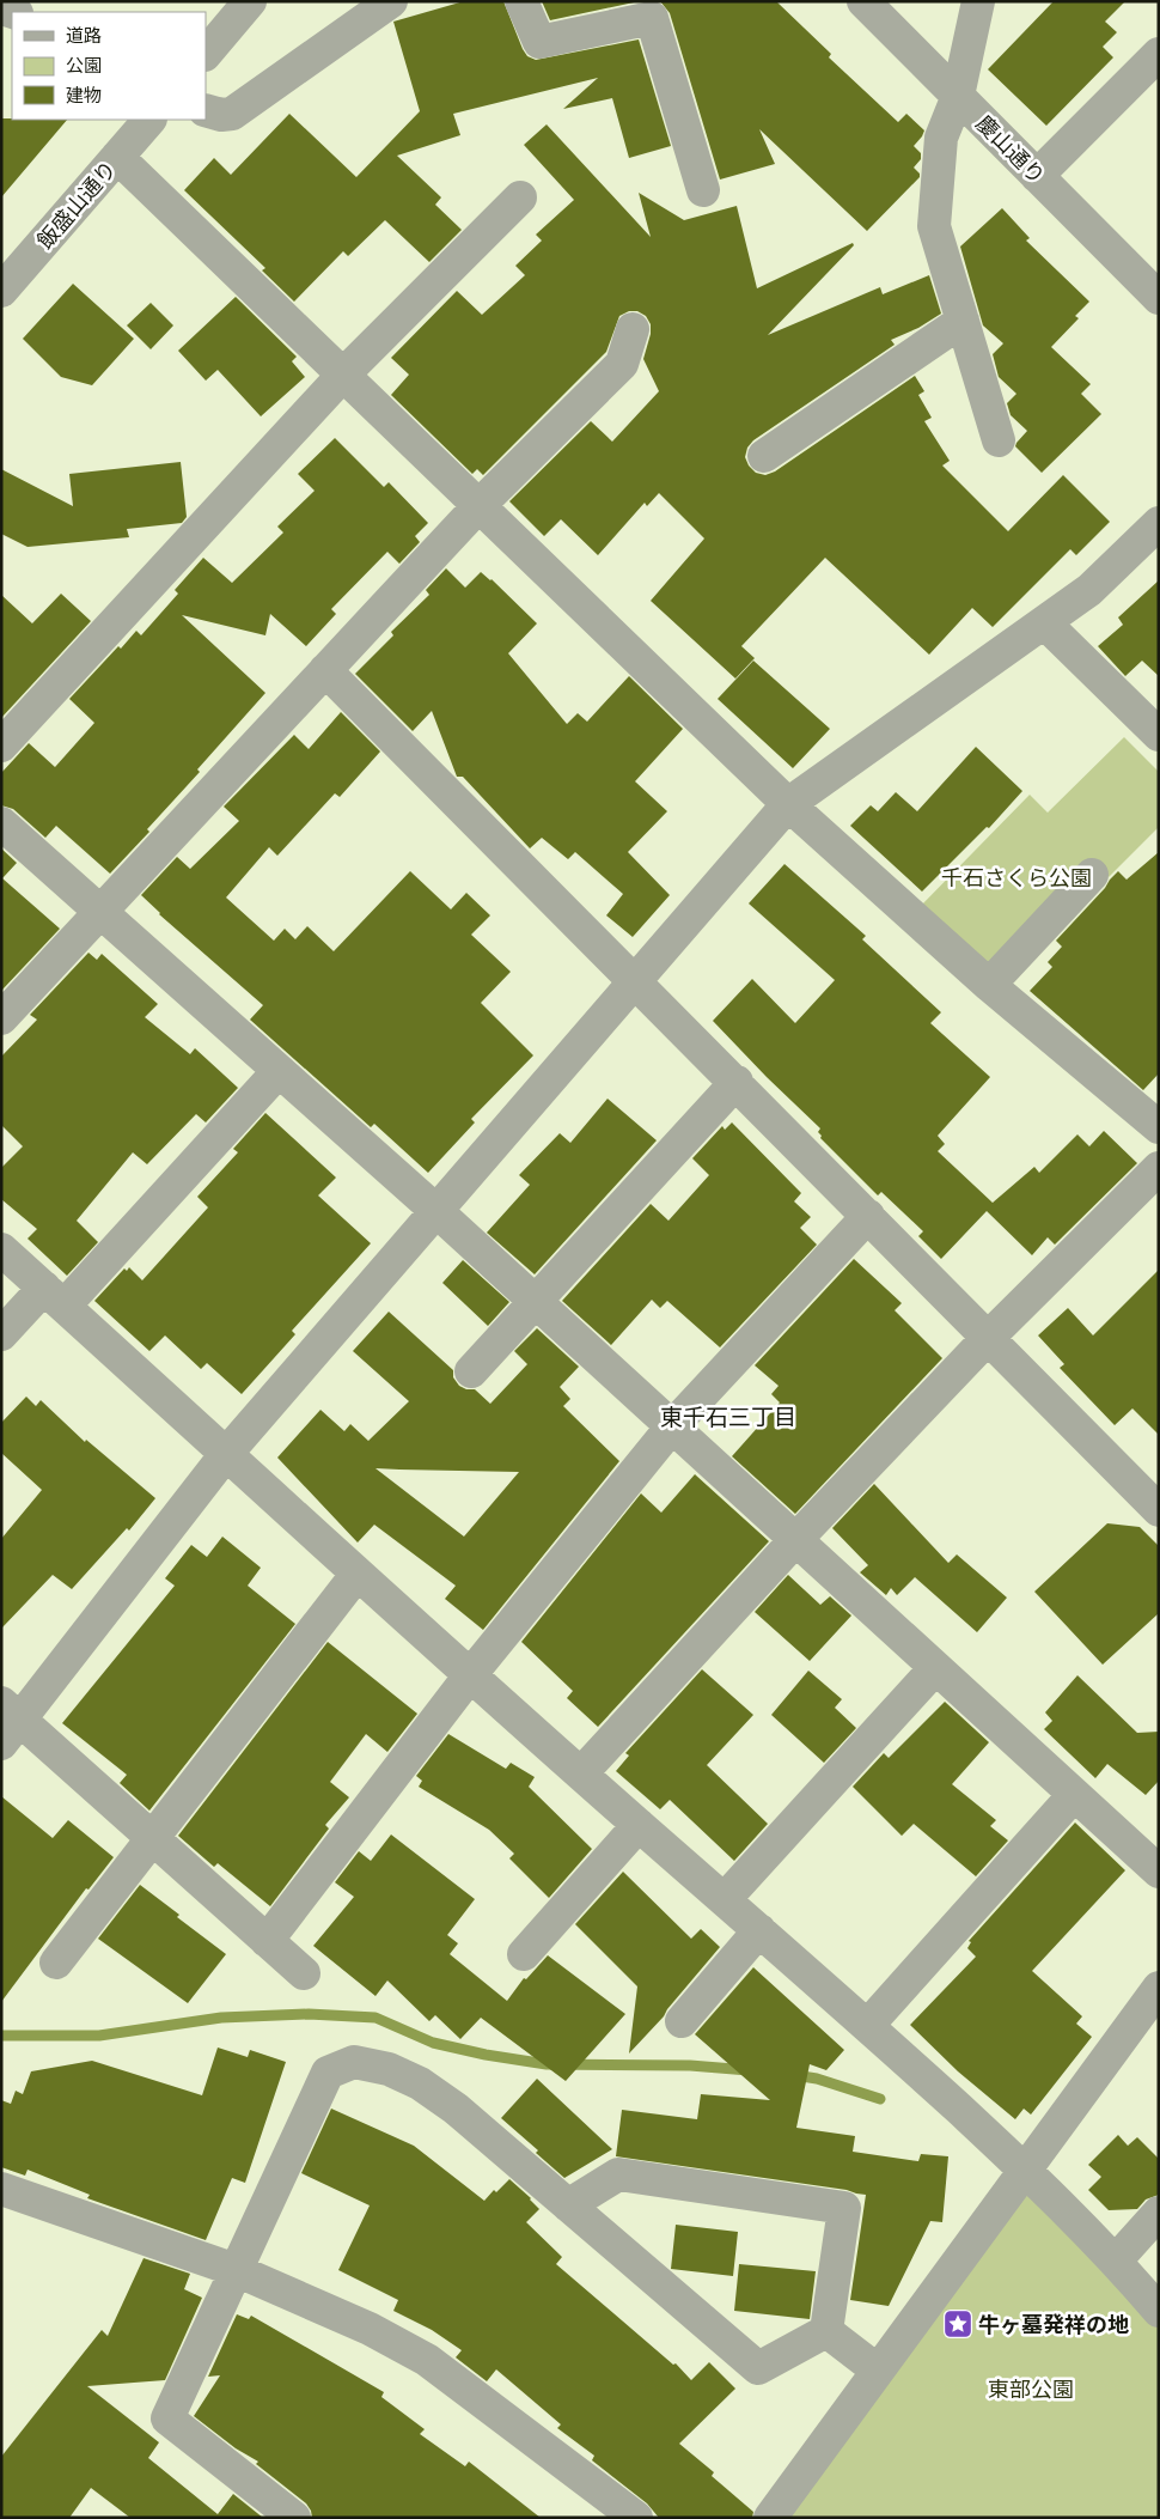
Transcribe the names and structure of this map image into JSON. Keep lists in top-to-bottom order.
{
  "streets": {
    "street": ["慶山通り", "飯盛山通り"]
  },
  "districts": ["東千石三丁目"],
  "parks": ["千石さくら公園", "東部公園"],
  "places": {
    "place": ["牛ヶ墓発祥の地"]
  },
  "legend": ["道路", "公園", "建物"]
}
